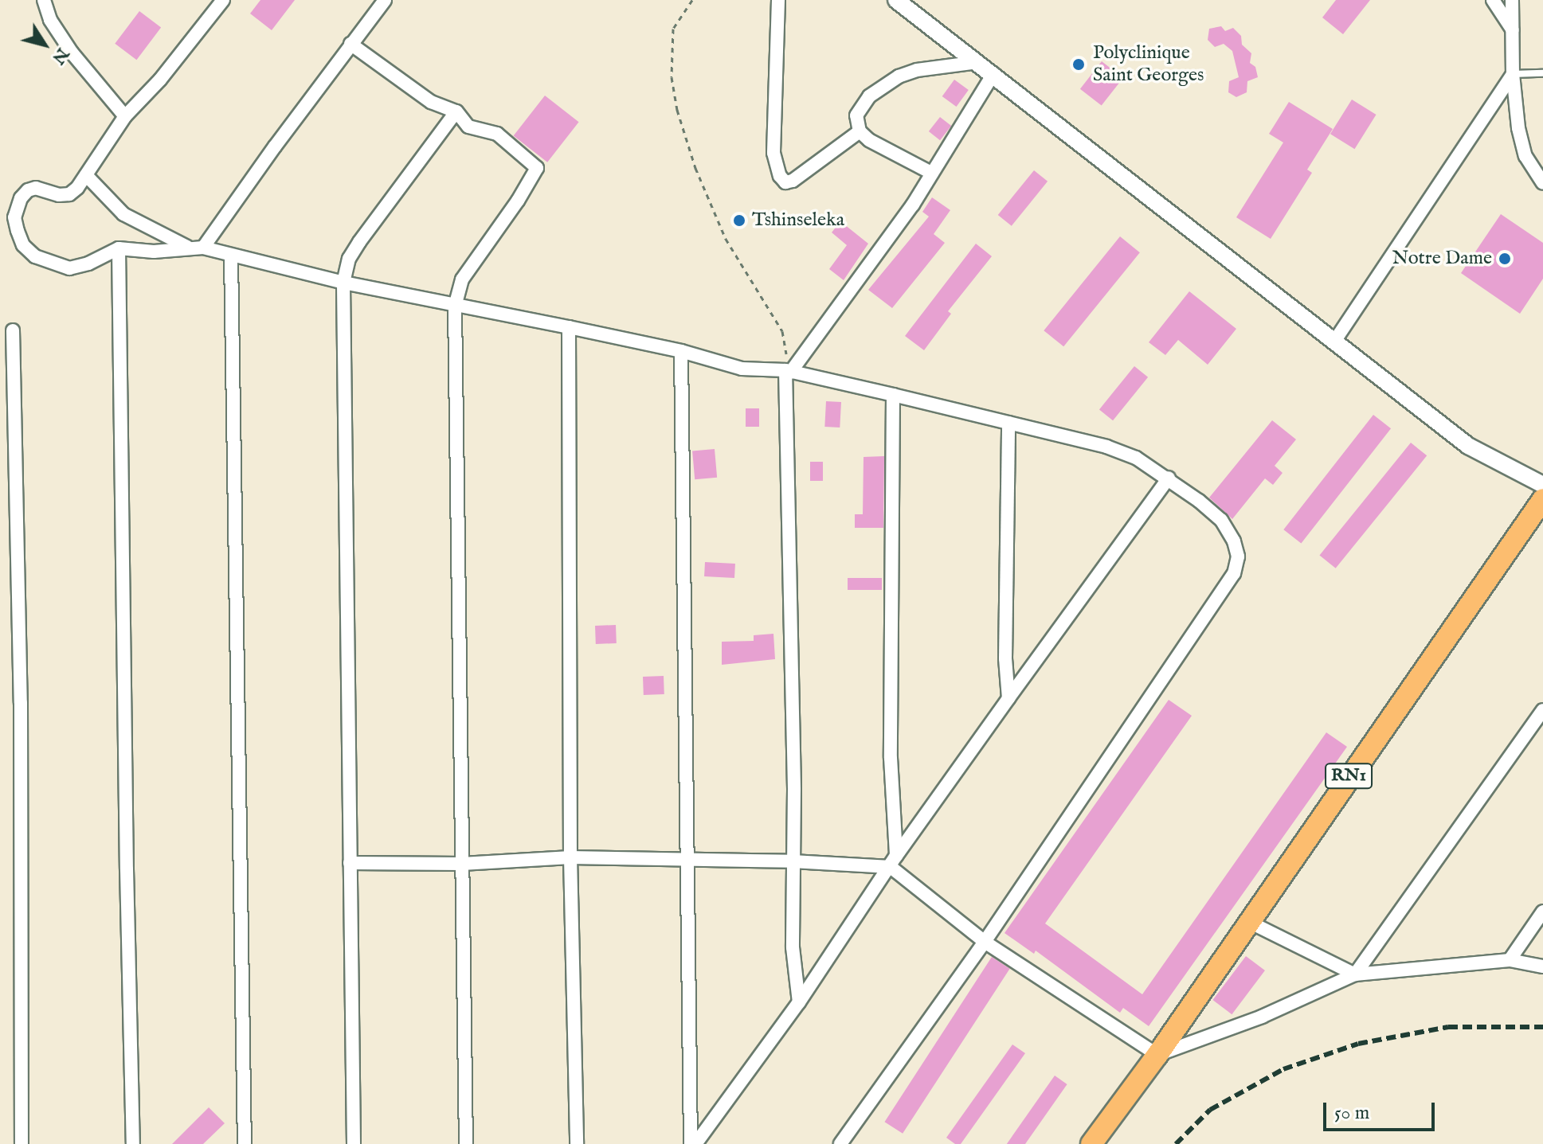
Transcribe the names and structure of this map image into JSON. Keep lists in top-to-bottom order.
{
  "streets": {
    "highway": ["RN1"]
  },
  "places": ["Polyclinique Saint Georges", "Tshinseleka", "Notre Dame"],
  "scale_bar": "50 m",
  "north": "bottom right"
}
